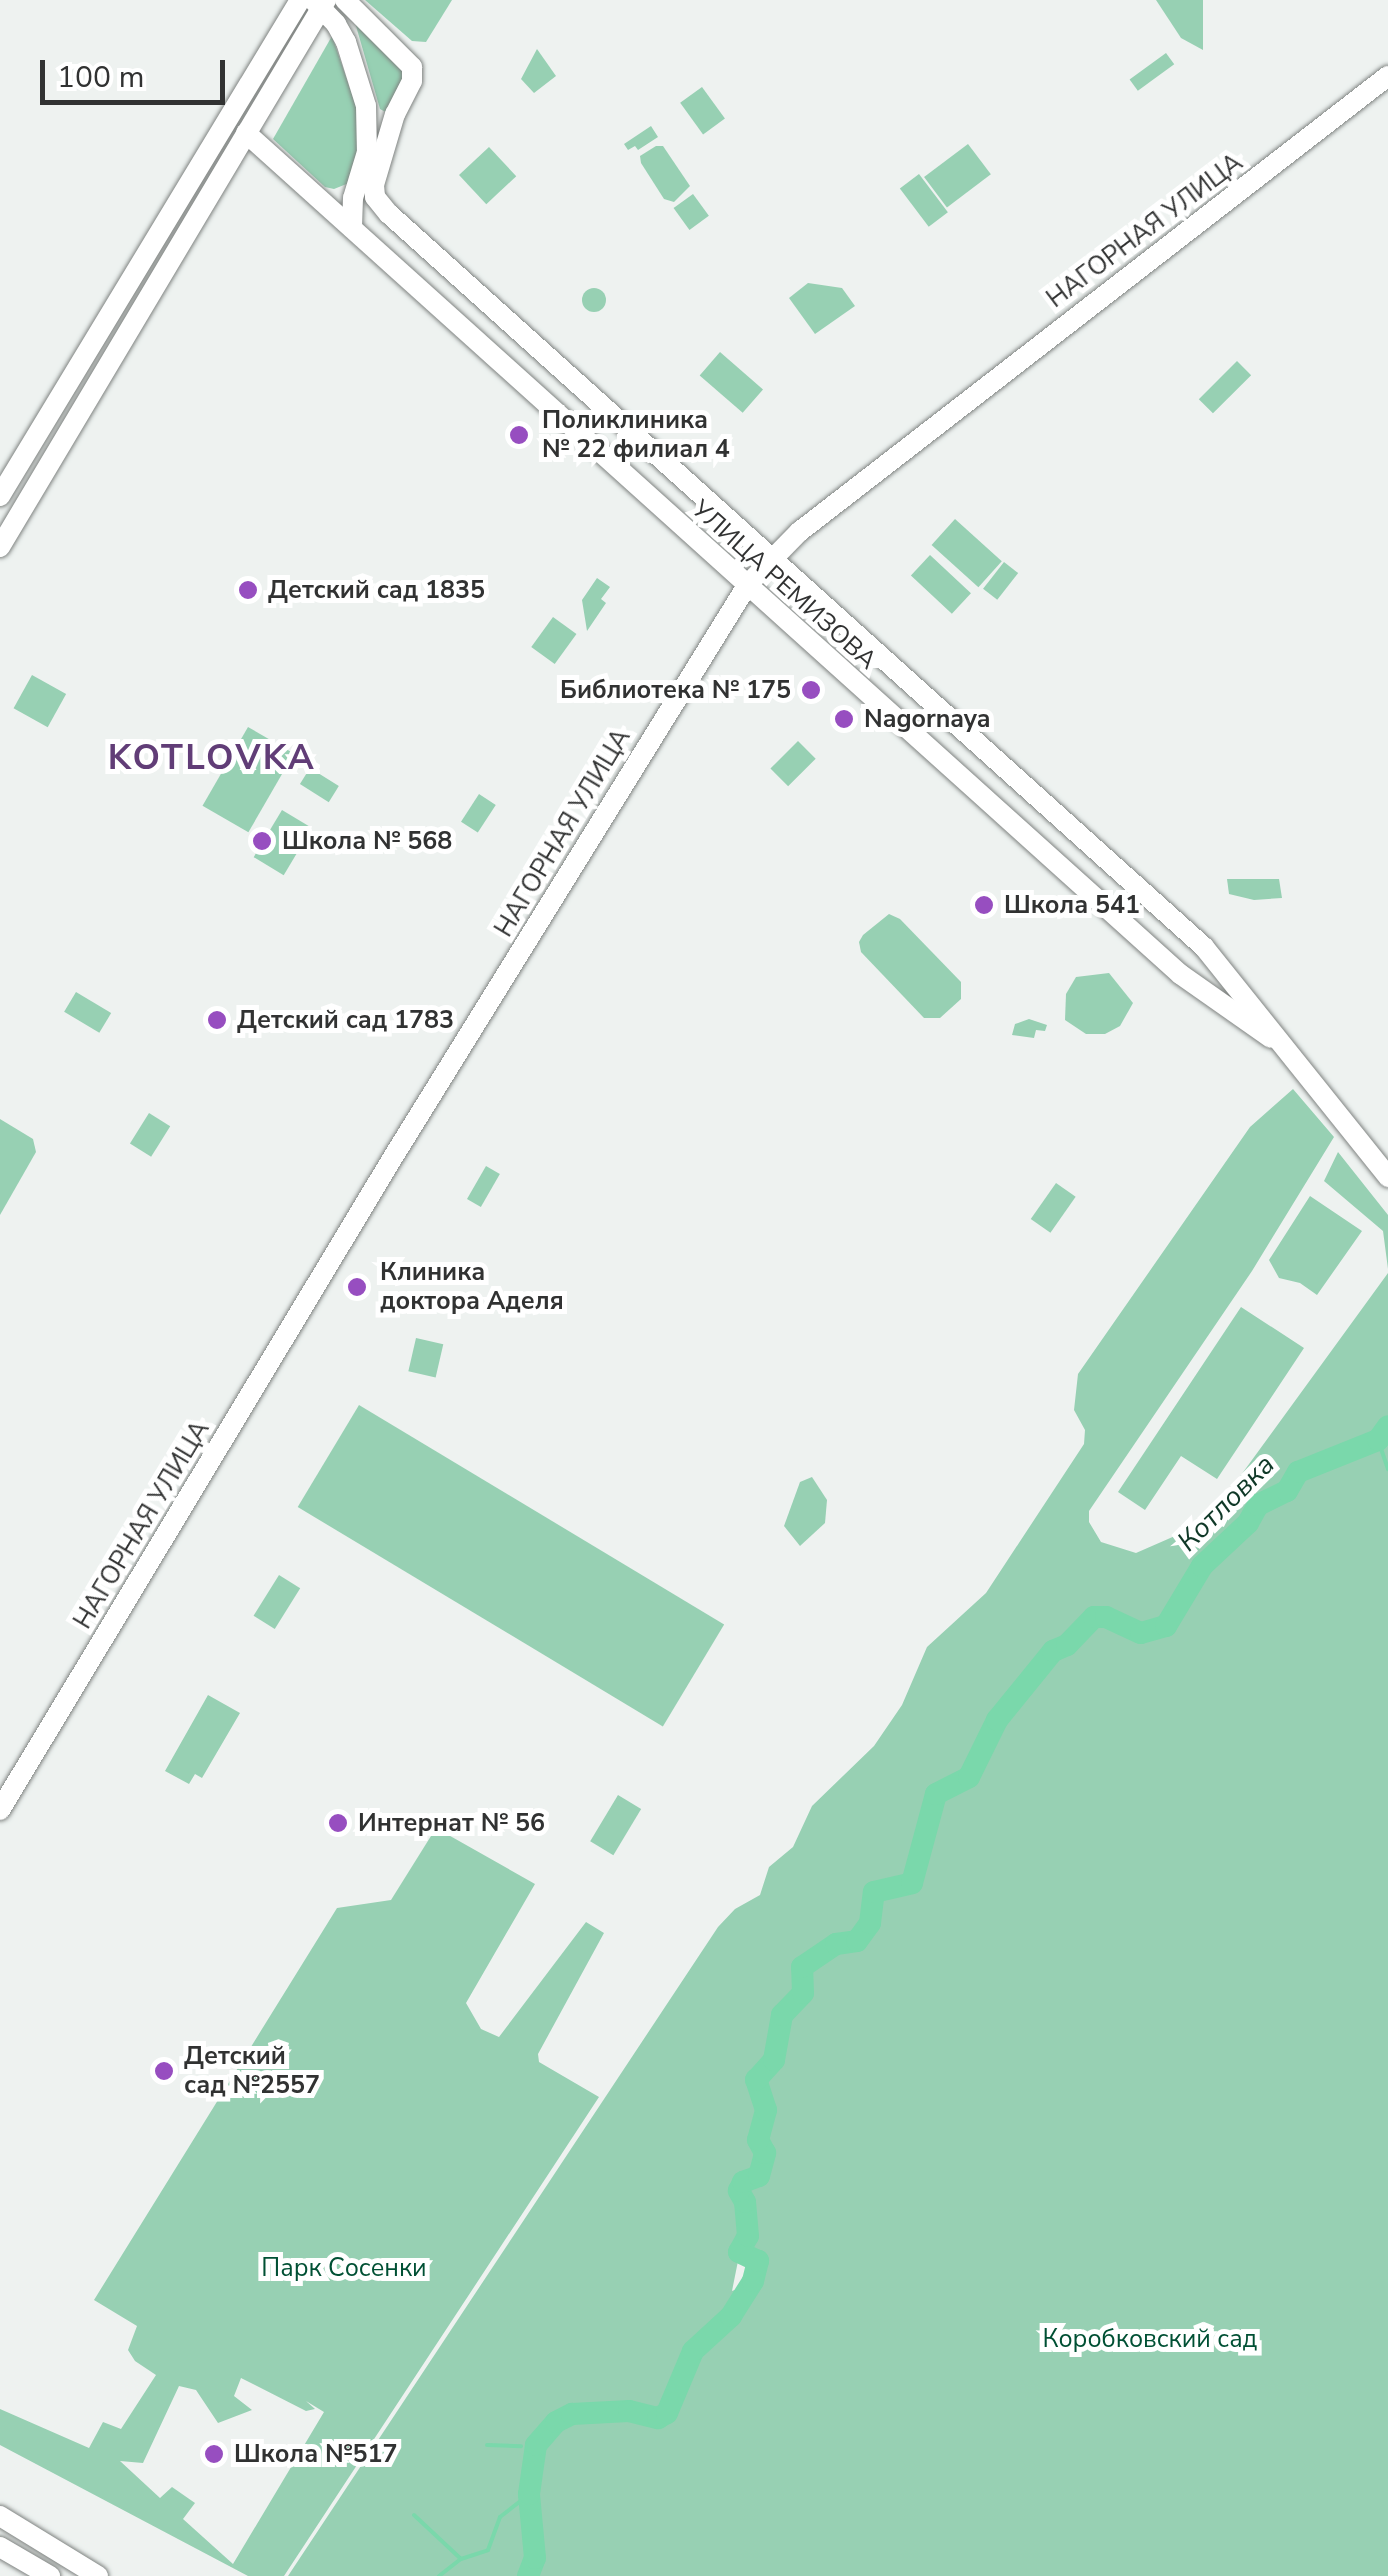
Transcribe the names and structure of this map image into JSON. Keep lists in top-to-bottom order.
{
  "streets": {
    "street": ["НАГОРНАЯ УЛИЦА", "УЛИЦА РЕМИЗОВА"]
  },
  "crossings": [
    ["НАГОРНАЯ УЛИЦА", "УЛИЦА РЕМИЗОВА"]
  ],
  "districts": ["KOTLOVKA"],
  "water": ["Котловка"],
  "parks": ["Парк Сосенки", "Коробковский сад"],
  "places": [
    "Поликлиника № 22 филиал 4",
    "Детский сад 1835",
    "Библиотека № 175",
    "Nagornaya",
    "Школа № 568",
    "Школа 541",
    "Детский сад 1783",
    "Клиника доктора Аделя",
    "Интернат № 56",
    "Детский сад №2557",
    "Школа №517"
  ],
  "scale_bar": "100 m"
}
